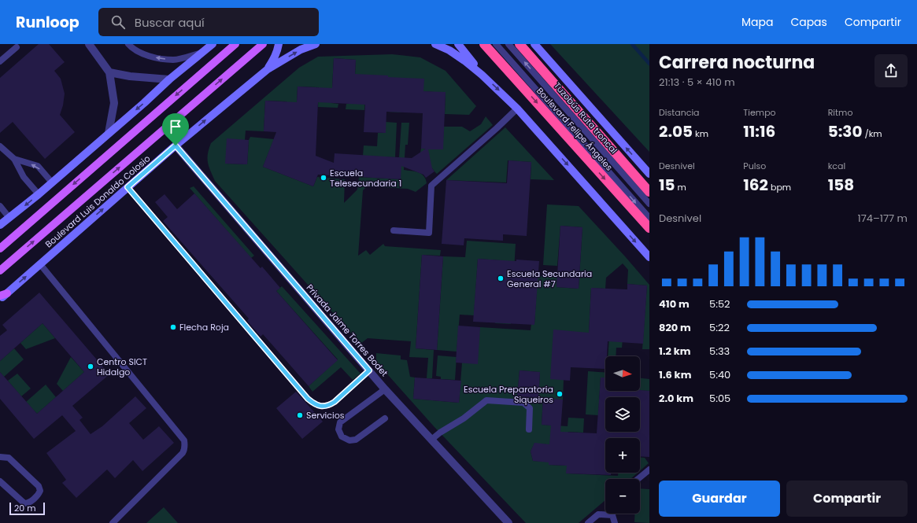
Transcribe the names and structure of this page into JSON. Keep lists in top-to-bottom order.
{
  "streets": {
    "highway": ["Boulevard Felipe Ángeles"],
    "main road": ["Boulevard Luis Donaldo Colosio"],
    "street": ["Privada Jaime Torres Bodet"],
    "lane": ["Tuzobús Ruta troncal"]
  },
  "crossings": [
    ["Boulevard Luis Donaldo Colosio", "Privada Jaime Torres Bodet"]
  ],
  "places": [
    "Escuela Telesecundaria 1",
    "Escuela Secundaria General #7",
    "Flecha Roja",
    "Centro SICT Hidalgo",
    "Escuela Preparatoria Siqueiros",
    "Servicios"
  ],
  "scale_bar": "20 m",
  "north": "right",
  "page": {
    "header": "Runloop",
    "search": "Buscar aquí",
    "nav": ["Mapa", "Capas", "Compartir"],
    "heading": ["Carrera nocturna", "21:13 · 5 × 410 m"],
    "stats": [
      ["Distancia", "2.05 km"],
      ["Tiempo", "11:16"],
      ["Ritmo", "5:30 /km"],
      ["Desnivel", "15 m"],
      ["Pulso", "162 bpm"],
      ["kcal", "158"]
    ],
    "chart": ["Desnivel", "174–177 m"],
    "list": [
      {
        "name": "410 m",
        "note": "5:52"
      },
      {
        "name": "820 m",
        "note": "5:22"
      },
      {
        "name": "1.2 km",
        "note": "5:33"
      },
      {
        "name": "1.6 km",
        "note": "5:40"
      },
      {
        "name": "2.0 km",
        "note": "5:05"
      }
    ],
    "map_buttons": ["+", "−"],
    "buttons": ["Guardar", "Compartir"],
    "scale": "20 m"
  }
}
